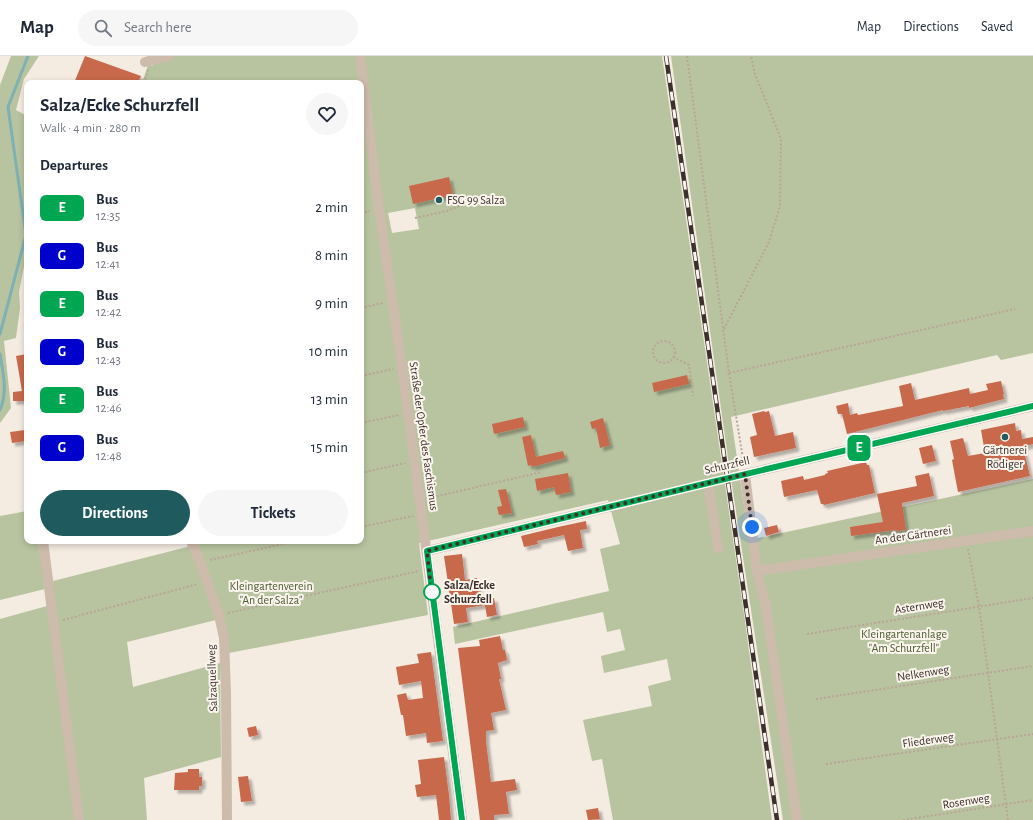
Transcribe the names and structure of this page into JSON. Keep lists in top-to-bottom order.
{
  "streets": {
    "street": [
      "Straße der Opfer des Faschismus",
      "Schurzfell",
      "An der Gärtnerei",
      "Salzaquellweg"
    ],
    "path": [
      "Asternweg",
      "Nelkenweg",
      "Fliederweg",
      "Rosenweg"
    ]
  },
  "crossings": [
    ["Straße der Opfer des Faschismus", "Schurzfell"]
  ],
  "parks": ["Kleingartenverein \"An der Salza\"", "Kleingartenanlage \"Am Schurzfell\""],
  "places": ["FSG 99 Salza", "Gärtnerei Rödiger", "Salza/Ecke Schurzfell"],
  "lines": ["bus line E"],
  "page": {
    "header": "Map",
    "search": "Search here",
    "nav": ["Map", "Directions", "Saved"],
    "on_map": "E",
    "heading": [
      ["Salza/Ecke Schurzfell", "Walk · 4 min · 280 m"],
      "Departures"
    ],
    "list": [
      {
        "mark": "E",
        "name": "Bus",
        "note": "12:35",
        "value": "2 min"
      },
      {
        "mark": "G",
        "name": "Bus",
        "note": "12:41",
        "value": "8 min"
      },
      {
        "mark": "E",
        "name": "Bus",
        "note": "12:42",
        "value": "9 min"
      },
      {
        "mark": "G",
        "name": "Bus",
        "note": "12:43",
        "value": "10 min"
      },
      {
        "mark": "E",
        "name": "Bus",
        "note": "12:46",
        "value": "13 min"
      },
      {
        "mark": "G",
        "name": "Bus",
        "note": "12:48",
        "value": "15 min"
      }
    ],
    "buttons": ["Directions", "Tickets"]
  }
}
